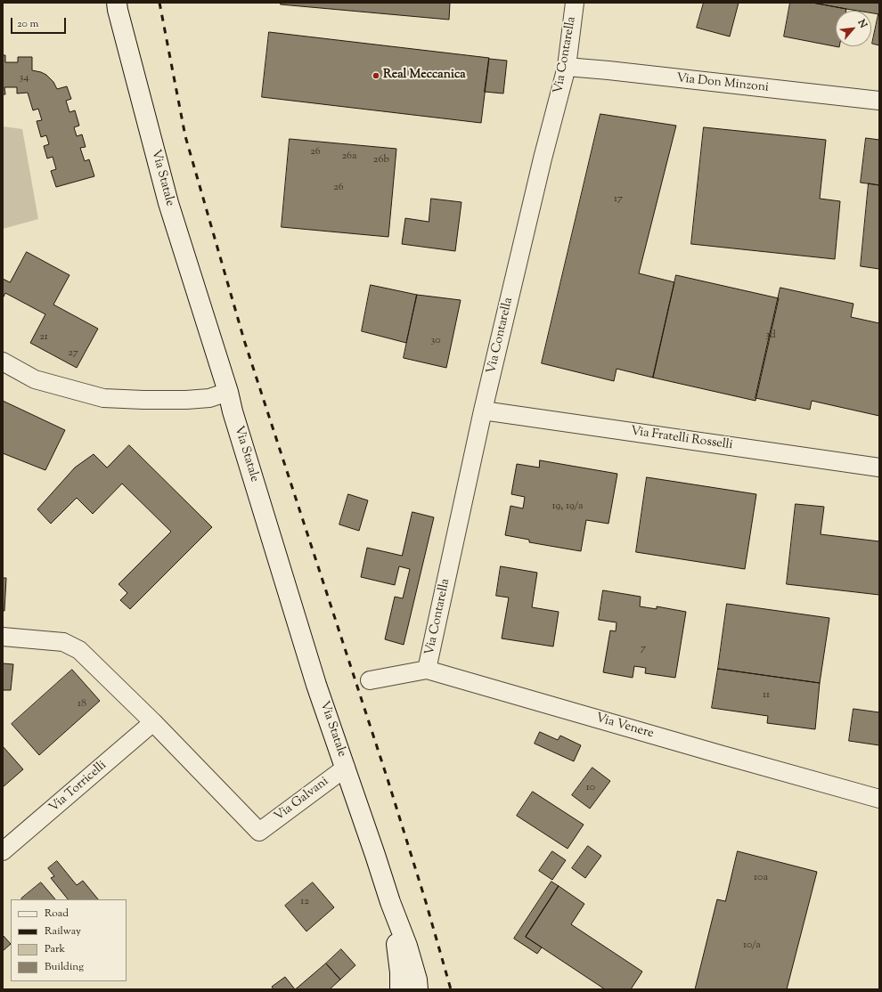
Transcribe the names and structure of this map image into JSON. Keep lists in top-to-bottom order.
{
  "streets": {
    "main road": ["Via Statale"],
    "street": [
      "Via Contarella",
      "Via Don Minzoni",
      "Via Fratelli Rosselli",
      "Via Venere",
      "Via Torricelli",
      "Via Galvani"
    ]
  },
  "crossings": [
    ["Via Contarella", "Via Don Minzoni"],
    ["Via Contarella", "Via Fratelli Rosselli"],
    ["Via Contarella", "Via Venere"],
    ["Via Statale", "Via Galvani"],
    ["Via Torricelli", "Via Galvani"]
  ],
  "places": ["Real Meccanica"],
  "house_numbers": [
    "34",
    "26",
    "26a",
    "26b",
    "26",
    "17",
    "3d",
    "21",
    "30",
    "27",
    "19, 19/a",
    "7",
    "11",
    "18",
    "10",
    "10a",
    "12",
    "10/a"
  ],
  "legend": [
    "Road",
    "Railway",
    "Park",
    "Building"
  ],
  "scale_bar": "20 m",
  "north": "top right"
}
